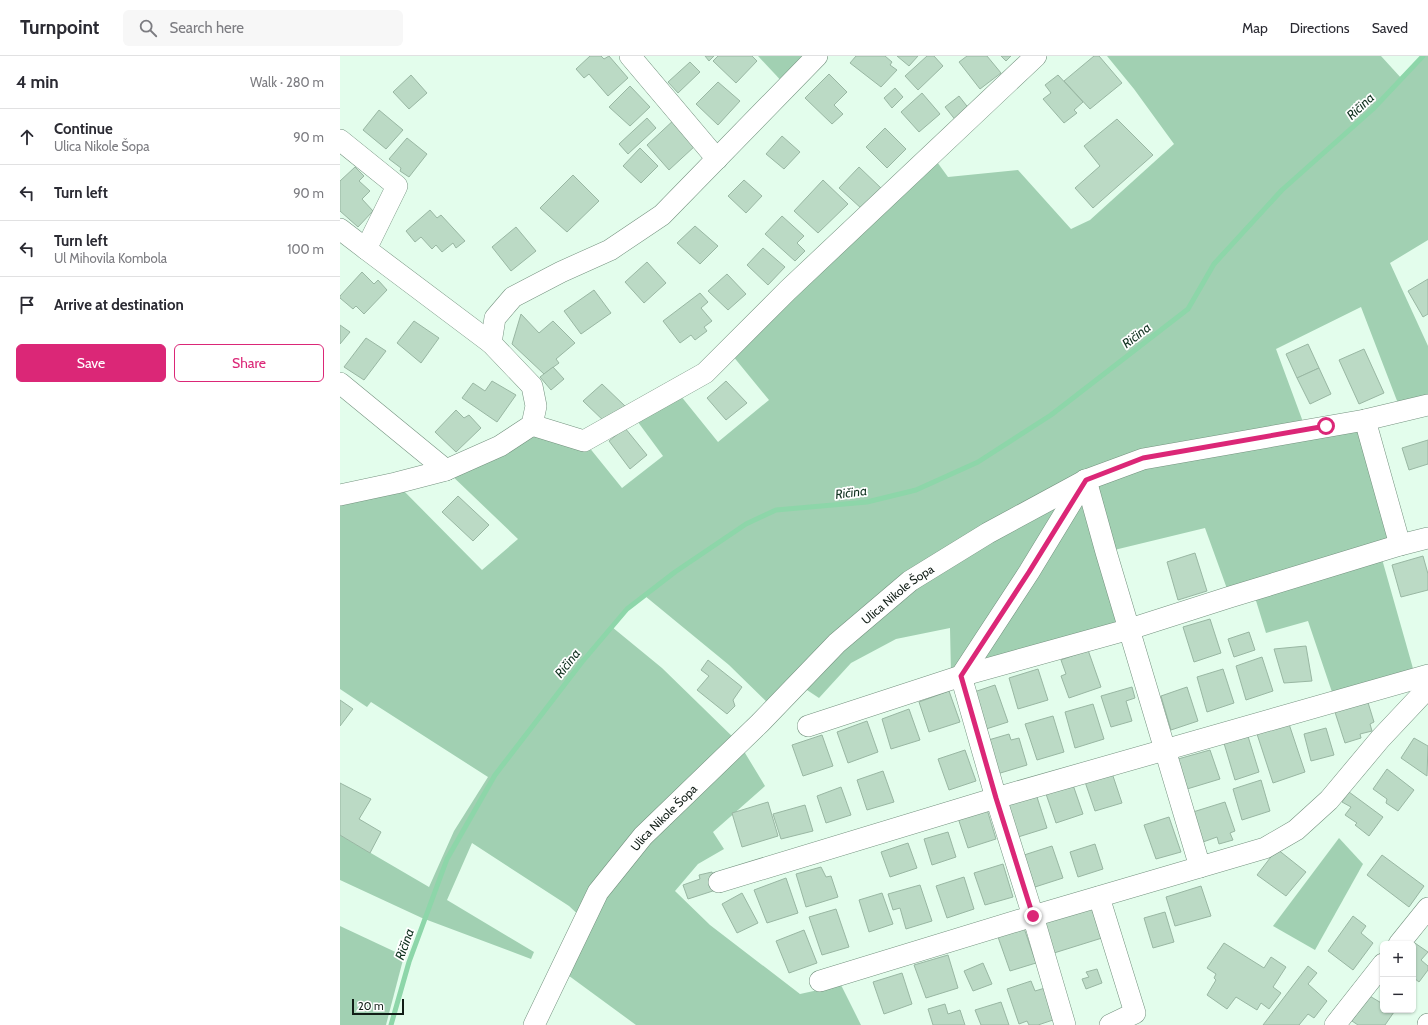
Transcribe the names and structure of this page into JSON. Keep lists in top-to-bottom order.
{
  "streets": {
    "street": ["Ulica Nikole Šopa"]
  },
  "water": ["Ričina"],
  "scale_bar": "20 m",
  "page": {
    "header": "Turnpoint",
    "search": "Search here",
    "nav": ["Map", "Directions", "Saved"],
    "heading": ["4 min", "Walk · 280 m"],
    "list": [
      ["Continue", "Ulica Nikole Šopa", "90 m"],
      ["Turn left", "90 m"],
      ["Turn left", "Ul Mihovila Kombola", "100 m"],
      "Arrive at destination"
    ],
    "buttons": ["Save", "Share"],
    "map_buttons": ["+", "−"],
    "scale": "20 m"
  }
}
